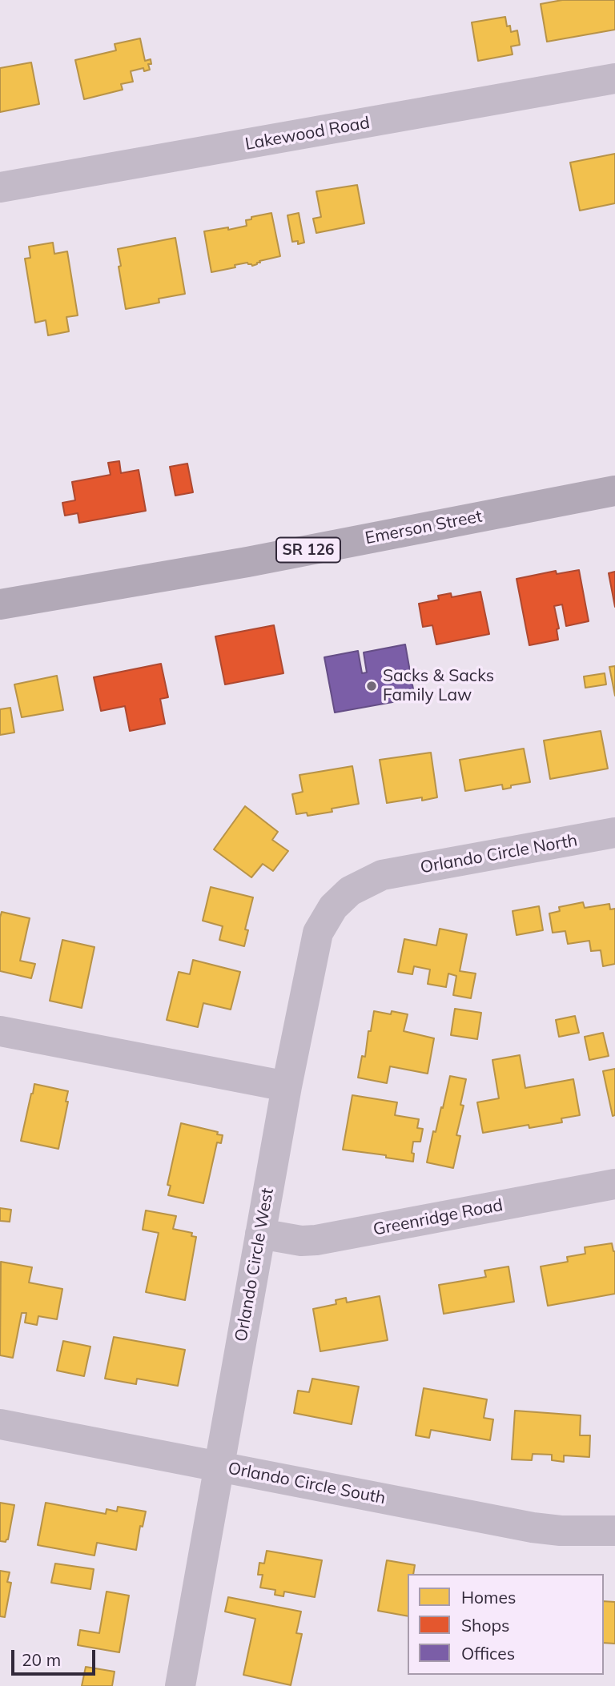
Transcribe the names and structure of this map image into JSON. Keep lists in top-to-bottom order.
{
  "streets": {
    "main road": ["Emerson Street", "SR 126"],
    "street": [
      "Lakewood Road",
      "Orlando Circle North",
      "Greenridge Road",
      "Orlando Circle West",
      "Orlando Circle South"
    ]
  },
  "crossings": [
    ["Orlando Circle North", "Orlando Circle West"],
    ["Greenridge Road", "Orlando Circle West"],
    ["Orlando Circle West", "Orlando Circle South"]
  ],
  "places": ["Sacks & Sacks Family Law"],
  "legend": ["Homes", "Shops", "Offices"],
  "scale_bar": "20 m"
}
